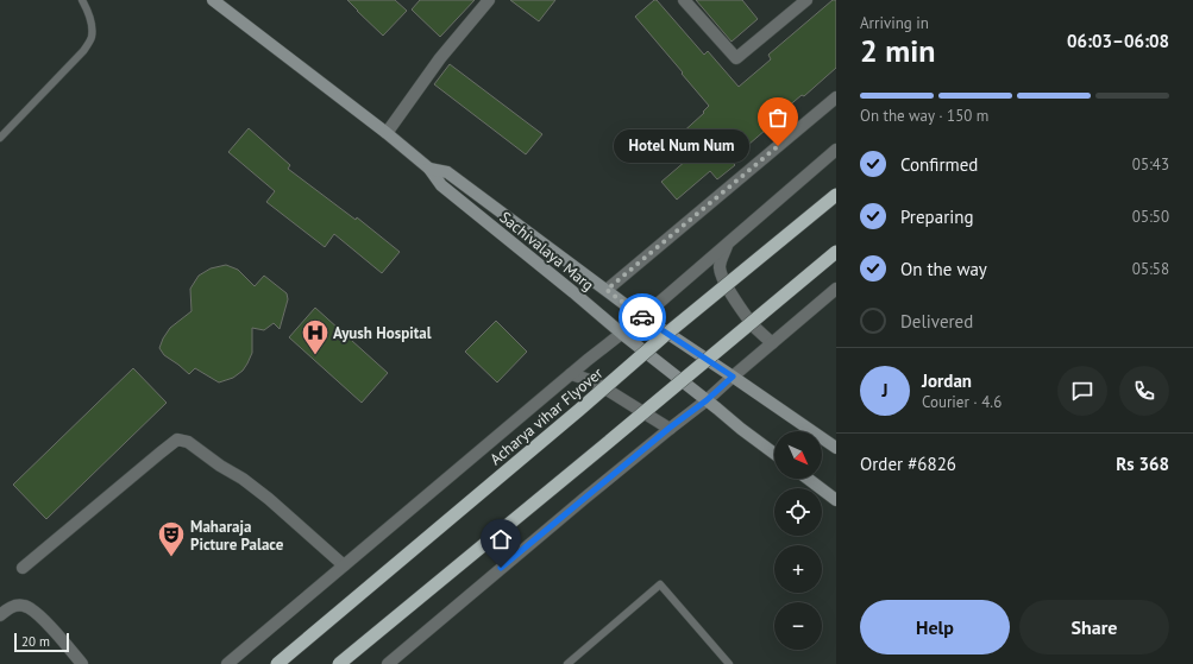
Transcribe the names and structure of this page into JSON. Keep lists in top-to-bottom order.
{
  "streets": {
    "highway": ["Acharya vihar Flyover"],
    "main road": ["Sachivalaya Marg"]
  },
  "places": {
    "other": ["Hotel Num Num"],
    "hospital": ["Ayush Hospital"],
    "theatre": ["Maharaja Picture Palace"]
  },
  "scale_bar": "20 m",
  "north": "bottom right",
  "page": {
    "heading": ["2 min", "Arriving in", "06:03–06:08"],
    "panel": [
      "Jordan",
      "Courier · 4.6",
      "Order #6826",
      "Rs 368"
    ],
    "bar": "On the way · 150 m",
    "bubble": "Hotel Num Num",
    "list": [
      ["Confirmed", "05:43"],
      ["Preparing", "05:50"],
      ["On the way", "05:58"],
      "Delivered"
    ],
    "round": "J",
    "map_buttons": ["+", "−"],
    "buttons": ["Help", "Share"],
    "scale": "20 m"
  }
}
